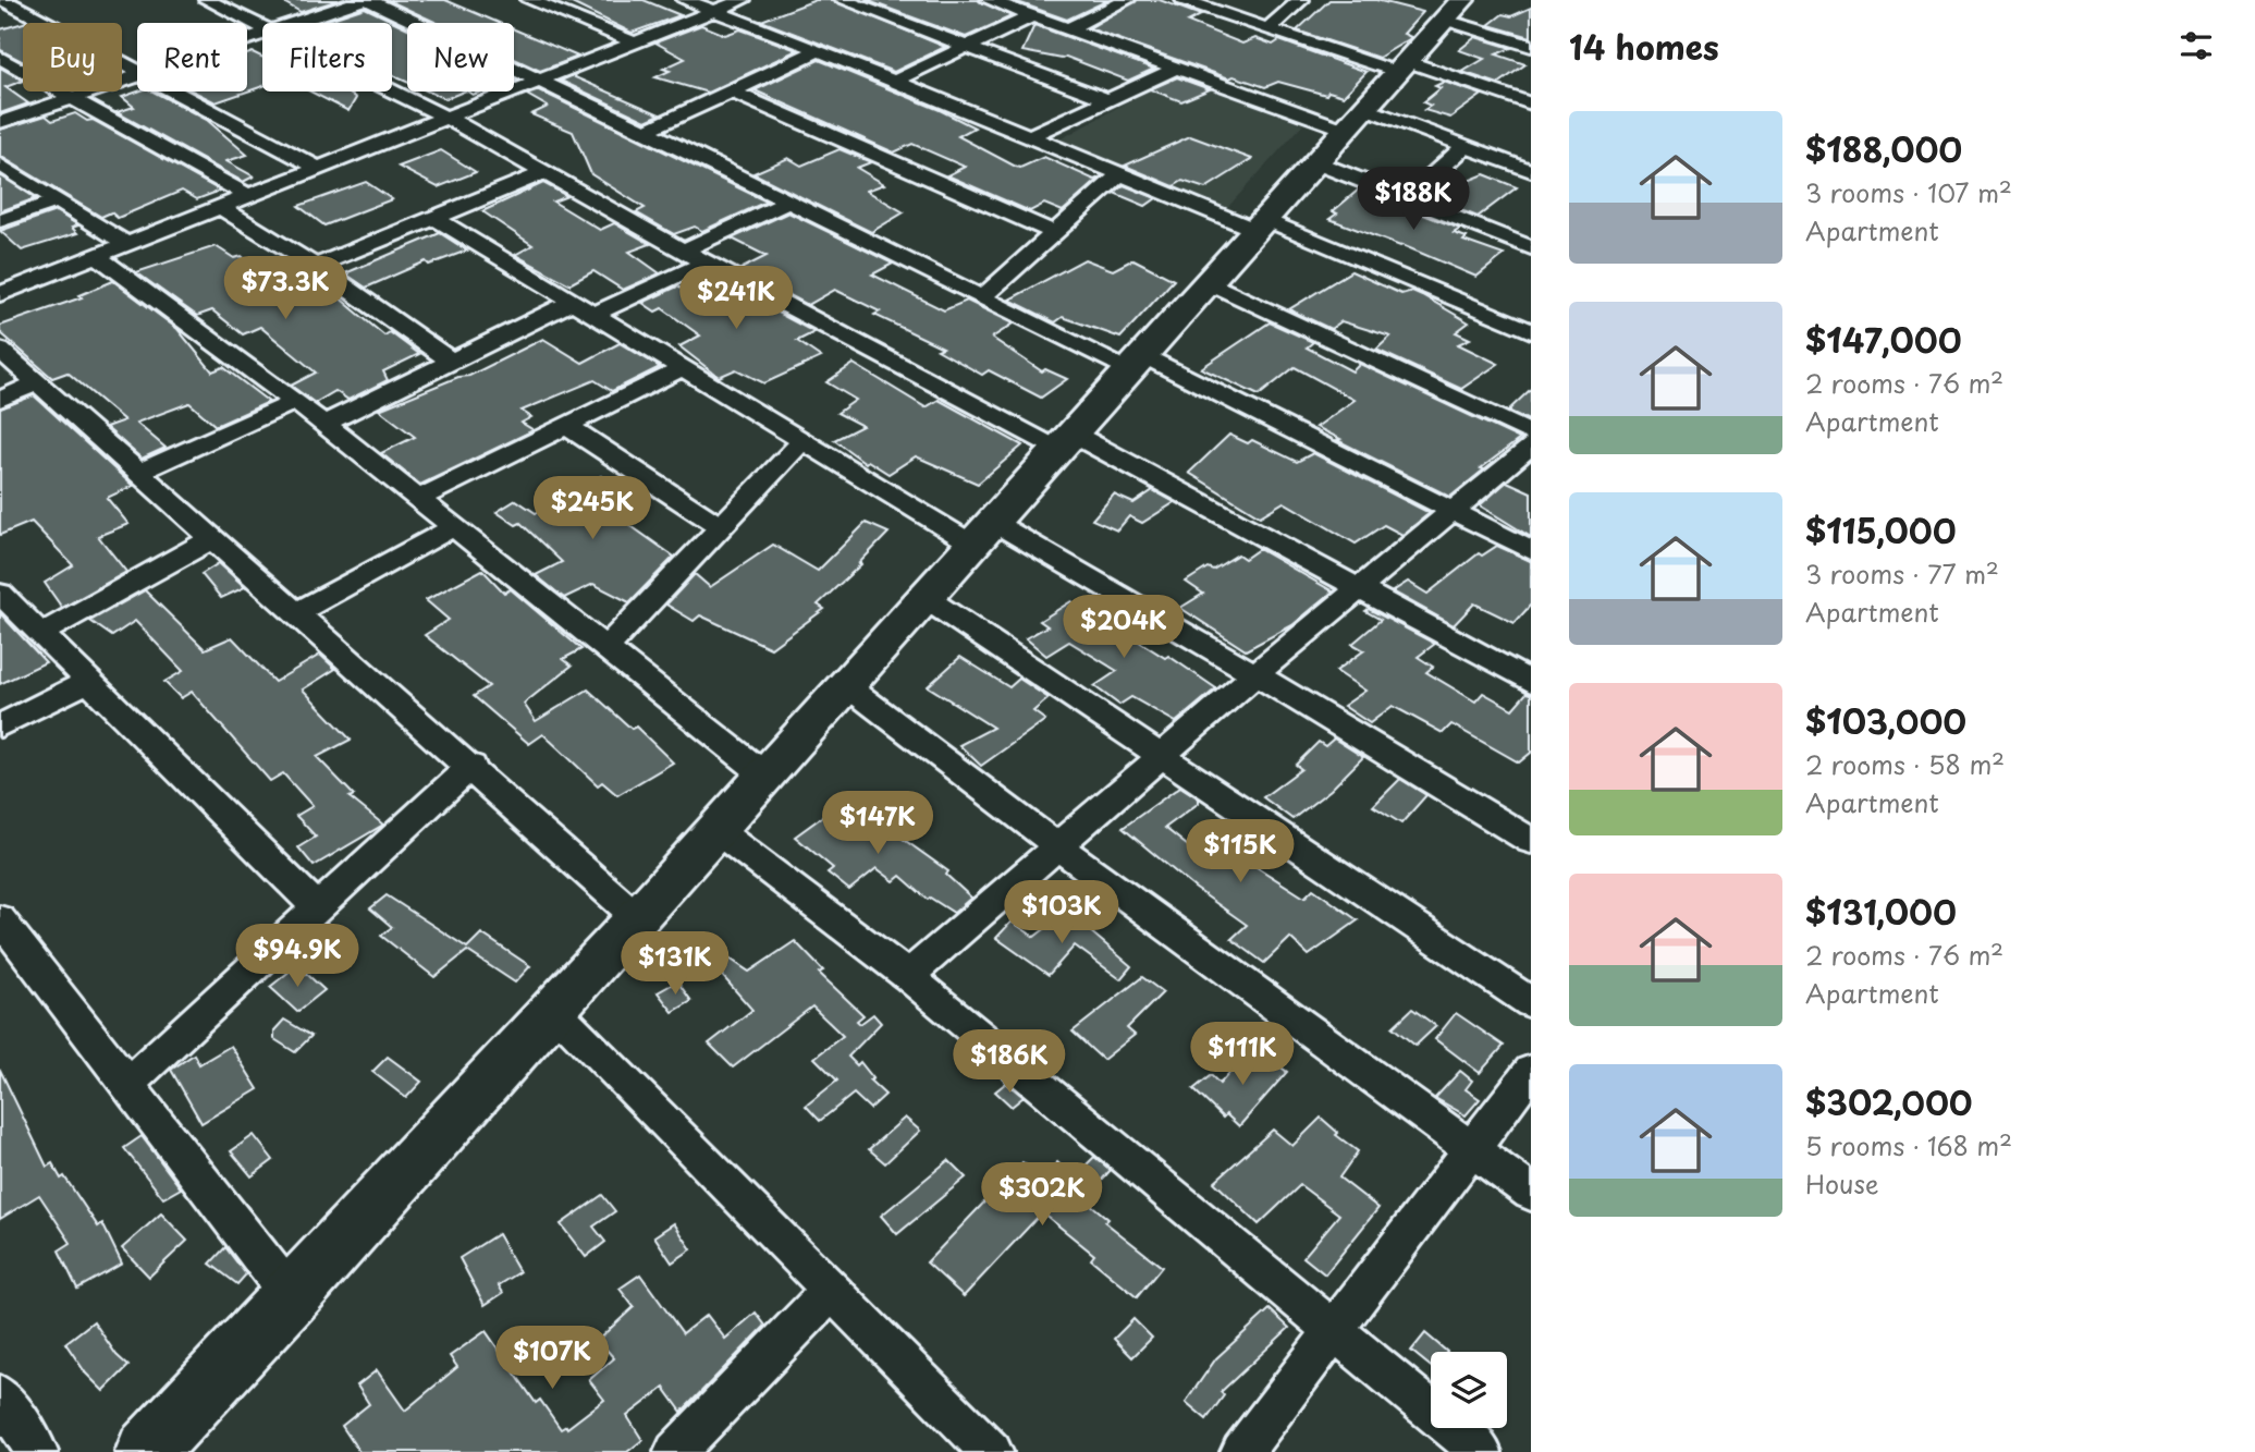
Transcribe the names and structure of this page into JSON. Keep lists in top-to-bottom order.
{
  "page": {
    "heading": "14 homes",
    "chip": [
      "Buy",
      "Rent",
      "Filters",
      "New"
    ],
    "list": [
      {
        "name": "$188,000",
        "note": "3 rooms · 107 m² · Apartment"
      },
      {
        "name": "$147,000",
        "note": "2 rooms · 76 m² · Apartment"
      },
      {
        "name": "$115,000",
        "note": "3 rooms · 77 m² · Apartment"
      },
      {
        "name": "$103,000",
        "note": "2 rooms · 58 m² · Apartment"
      },
      {
        "name": "$131,000",
        "note": "2 rooms · 76 m² · Apartment"
      },
      {
        "name": "$302,000",
        "note": "5 rooms · 168 m² · House"
      }
    ],
    "price": [
      "$188K",
      "$73.3K",
      "$241K",
      "$245K",
      "$204K",
      "$147K",
      "$115K",
      "$103K",
      "$94.9K",
      "$131K",
      "$111K",
      "$186K",
      "$302K",
      "$107K"
    ]
  }
}
